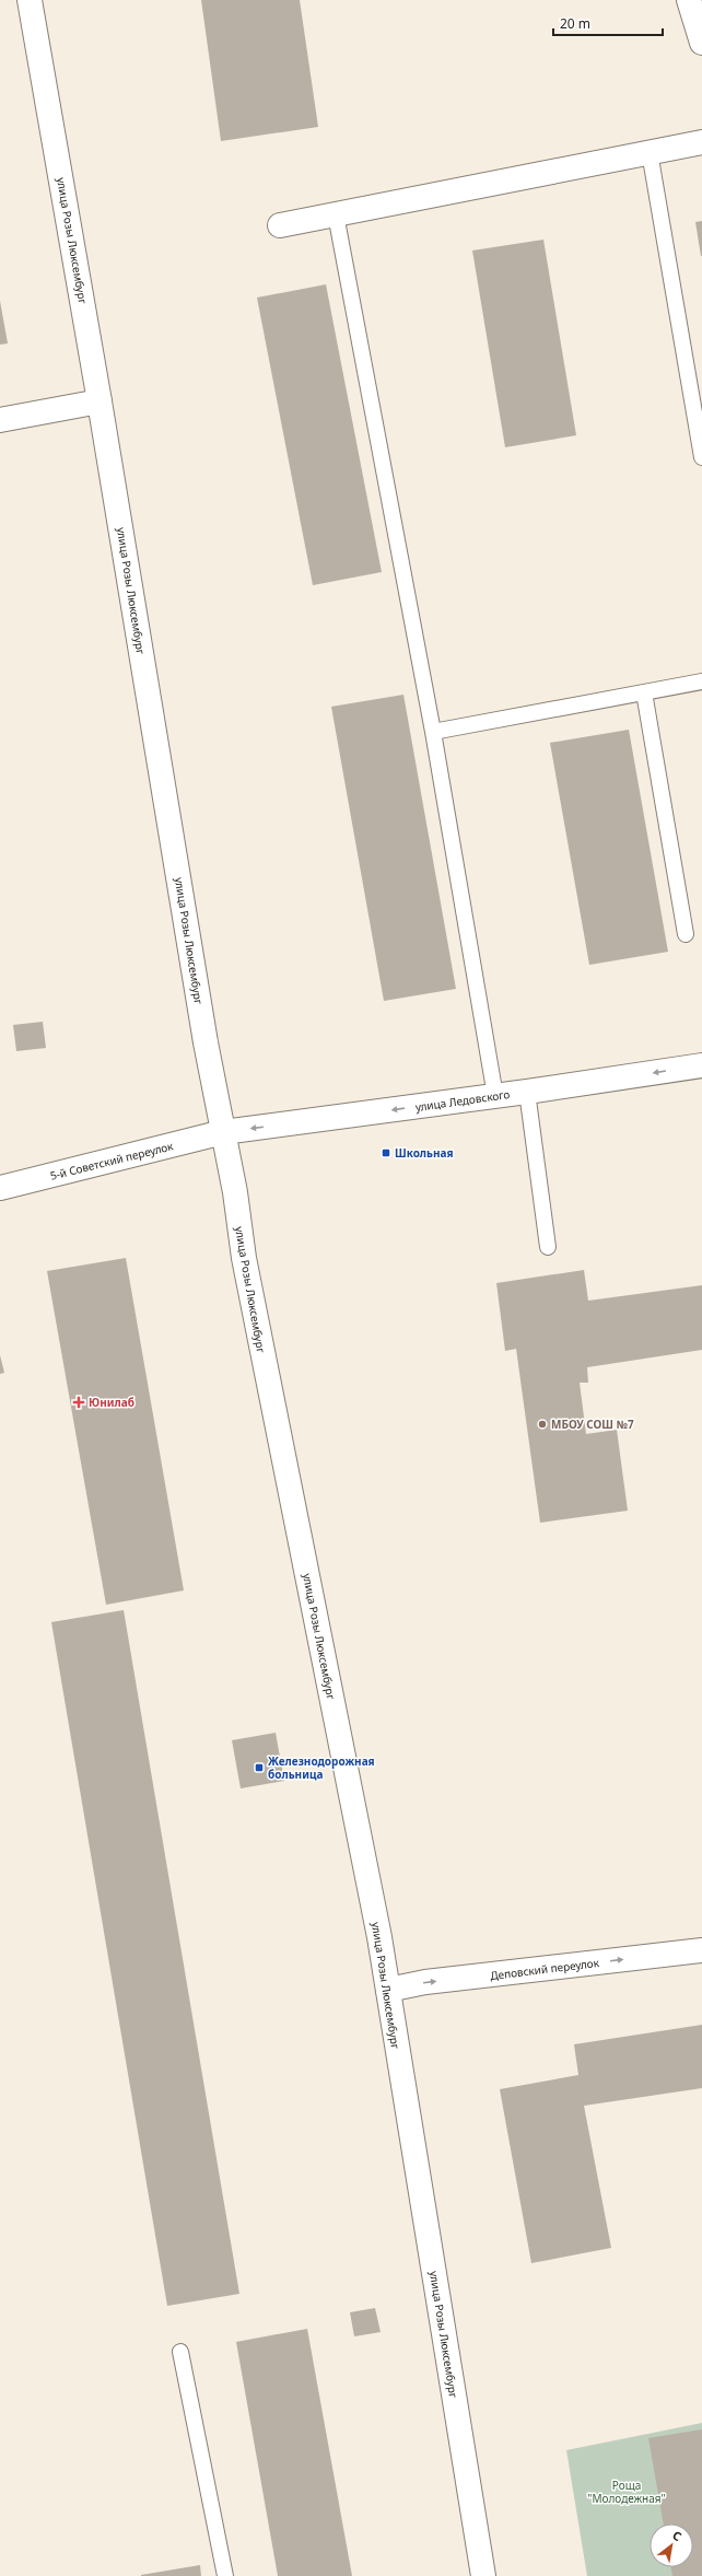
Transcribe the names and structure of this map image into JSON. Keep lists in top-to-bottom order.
{
  "streets": {
    "main road": [
      "улица Розы Люксембург",
      "улица Ледовского",
      "5-й Советский переулок",
      "Деповский переулок"
    ]
  },
  "crossings": [
    ["улица Розы Люксембург", "улица Ледовского"],
    ["улица Розы Люксембург", "5-й Советский переулок"],
    ["улица Розы Люксембург", "Деповский переулок"],
    ["улица Ледовского", "5-й Советский переулок"]
  ],
  "one_way": ["улица Ледовского", "Деповский переулок"],
  "parks": ["Роща \"Молодежная\""],
  "places": {
    "transit": ["Школьная", "Железнодорожная больница"],
    "health": ["Юнилаб"],
    "other": ["МБОУ СОШ №7"]
  },
  "scale_bar": "20 m",
  "north": "top right"
}
